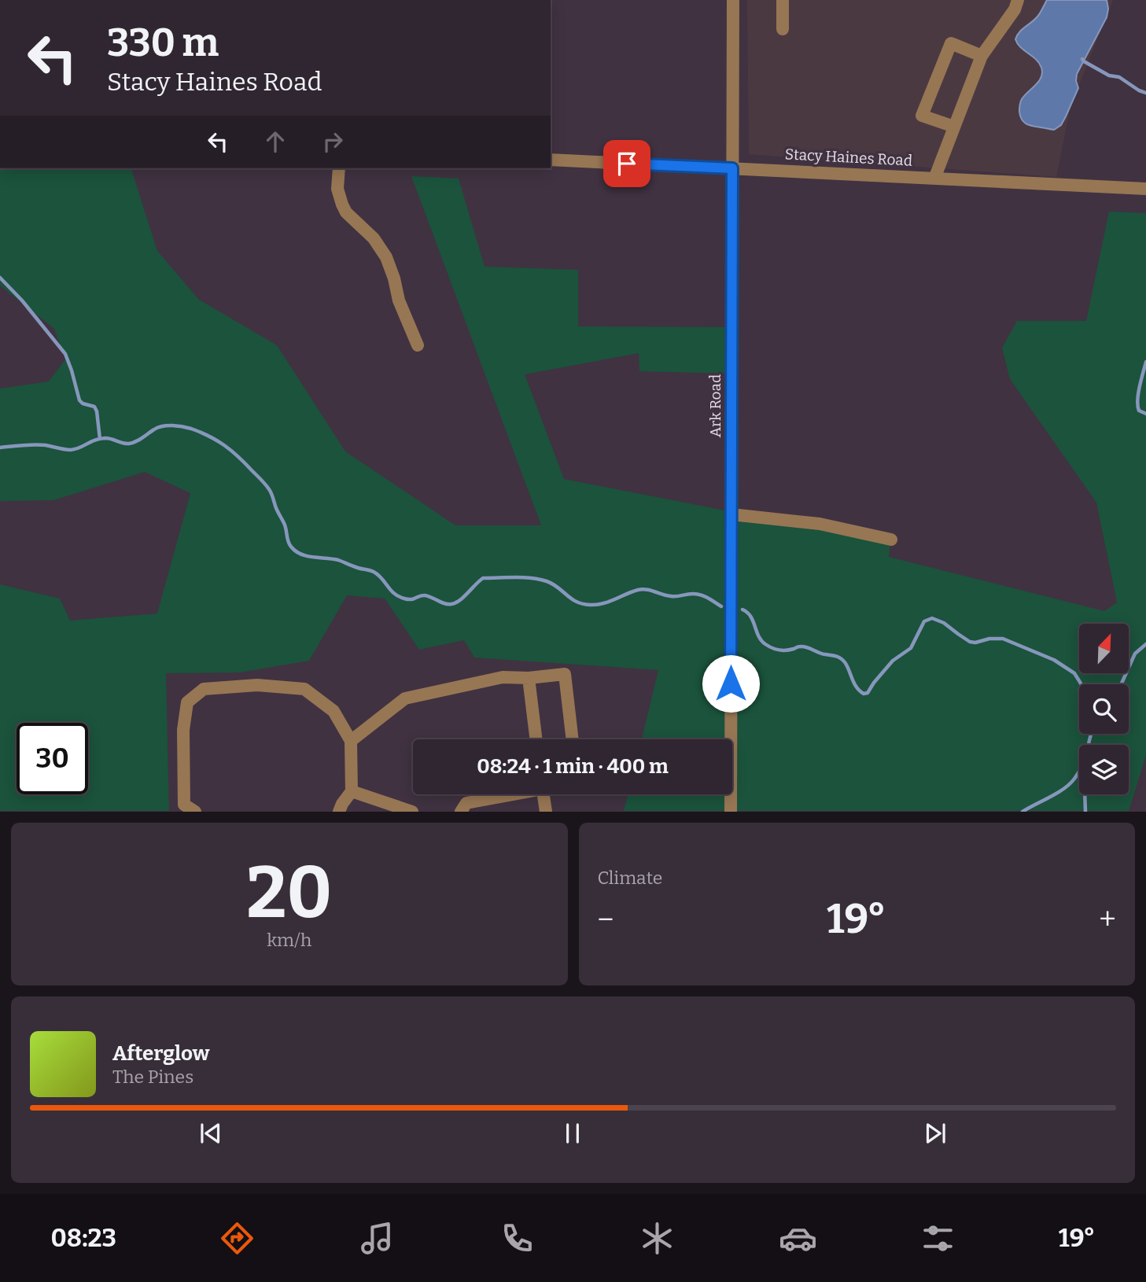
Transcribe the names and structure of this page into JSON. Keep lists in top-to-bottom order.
{
  "streets": {
    "street": ["Stacy Haines Road", "Ark Road"]
  },
  "crossings": [
    ["Stacy Haines Road", "Ark Road"]
  ],
  "north": "top right",
  "page": {
    "turn": ["330 m", "Stacy Haines Road"],
    "limit": "30",
    "trip": "08:24 · 1 min · 400 m",
    "tile": [
      ["20", "km/h"],
      "Climate"
    ],
    "heat": ["−", "19°", "+"],
    "song": ["Afterglow", "The Pines"],
    "tabs": ["08:23", "19°"]
  }
}
